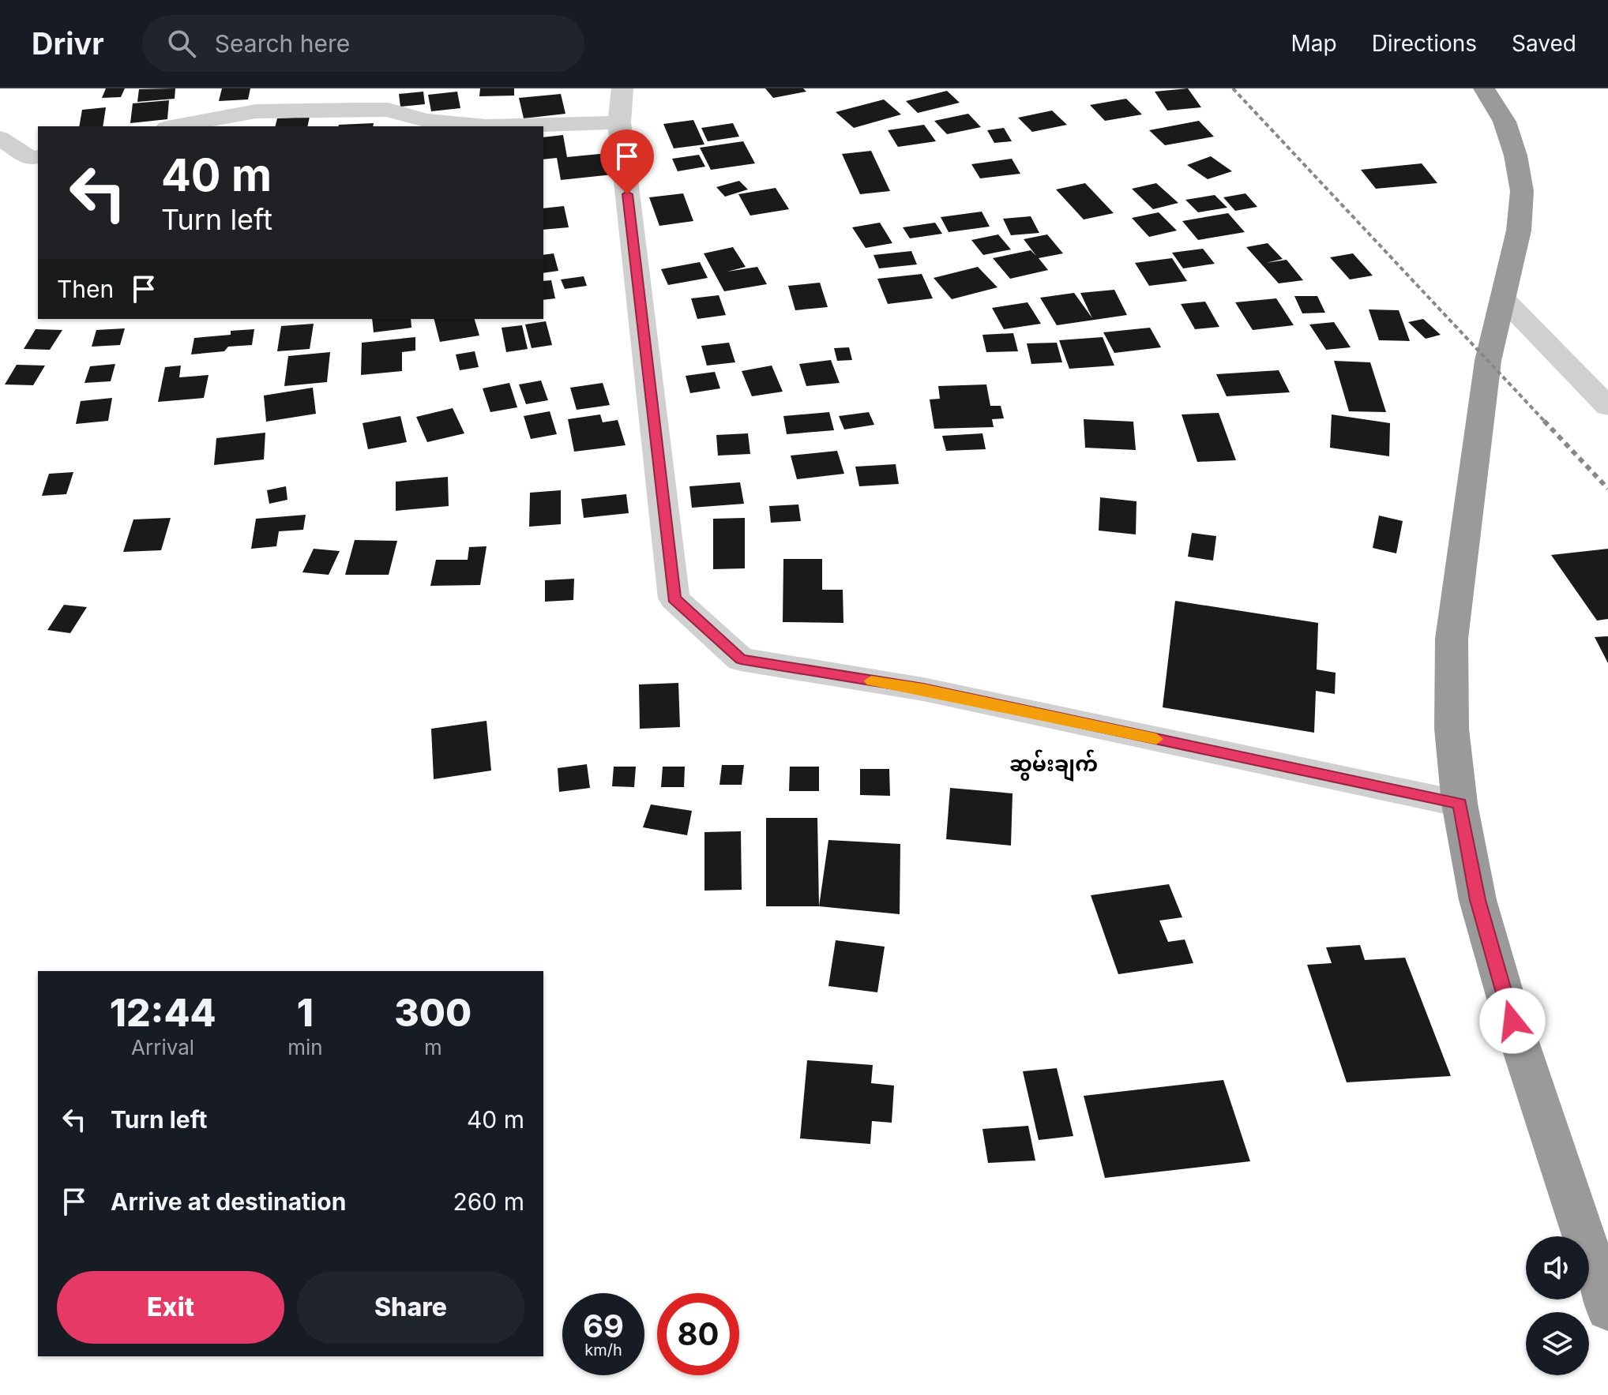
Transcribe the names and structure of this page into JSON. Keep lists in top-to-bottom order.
{
  "districts": ["ဆွမ်းချက်"],
  "page": {
    "header": "Drivr",
    "search": "Search here",
    "nav": ["Map", "Directions", "Saved"],
    "turn": ["40 m", "Turn left"],
    "then": "Then",
    "eta": [
      "12:44",
      "Arrival",
      "1",
      "min",
      "300",
      "m"
    ],
    "list": [
      {
        "name": "Turn left",
        "value": "40 m"
      },
      {
        "name": "Arrive at destination",
        "value": "260 m"
      }
    ],
    "buttons": ["Exit", "Share"],
    "speed": "69 km/h",
    "limit": "80"
  }
}
